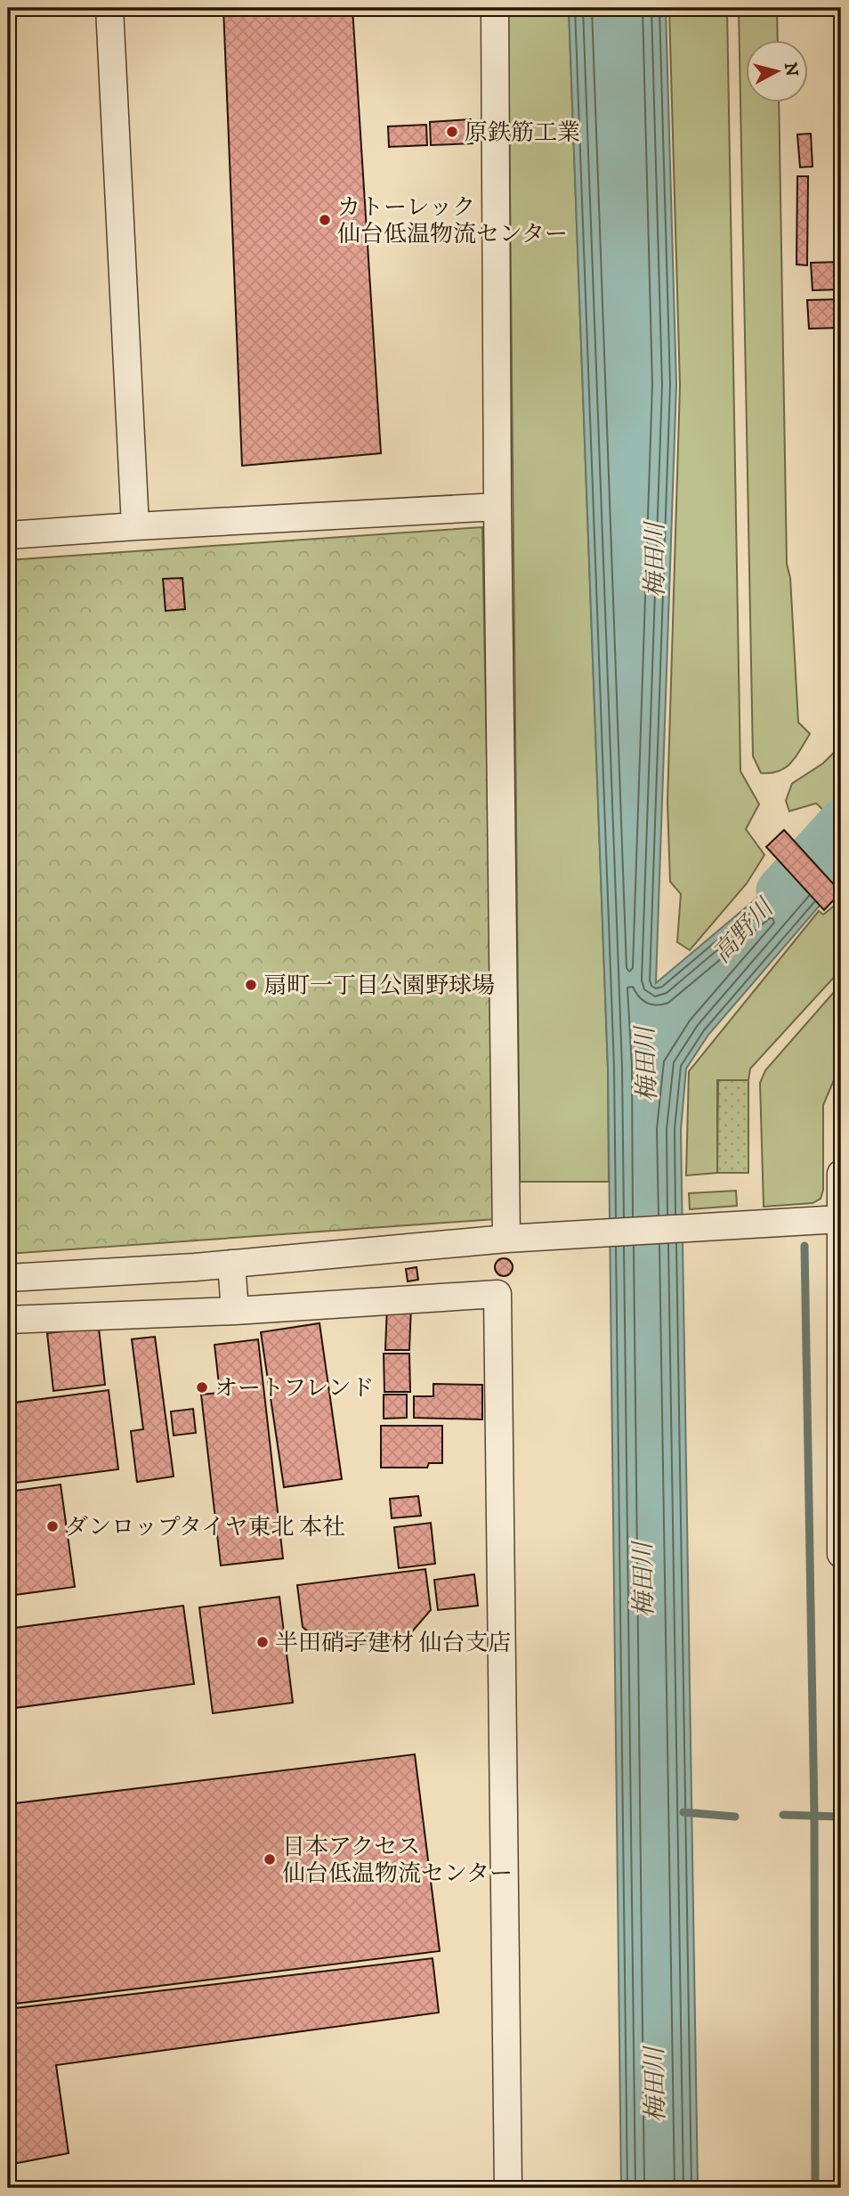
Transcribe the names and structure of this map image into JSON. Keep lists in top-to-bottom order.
{
  "water": ["梅田川", "高野川"],
  "places": [
    "原鉄筋工業",
    "カトーレック 仙台低温物流センター",
    "扇町一丁目公園野球場",
    "オートフレンド",
    "ダンロップタイヤ東北 本社",
    "半田硝子建材 仙台支店",
    "日本アクセス 仙台低温物流センター"
  ],
  "north": "right"
}
